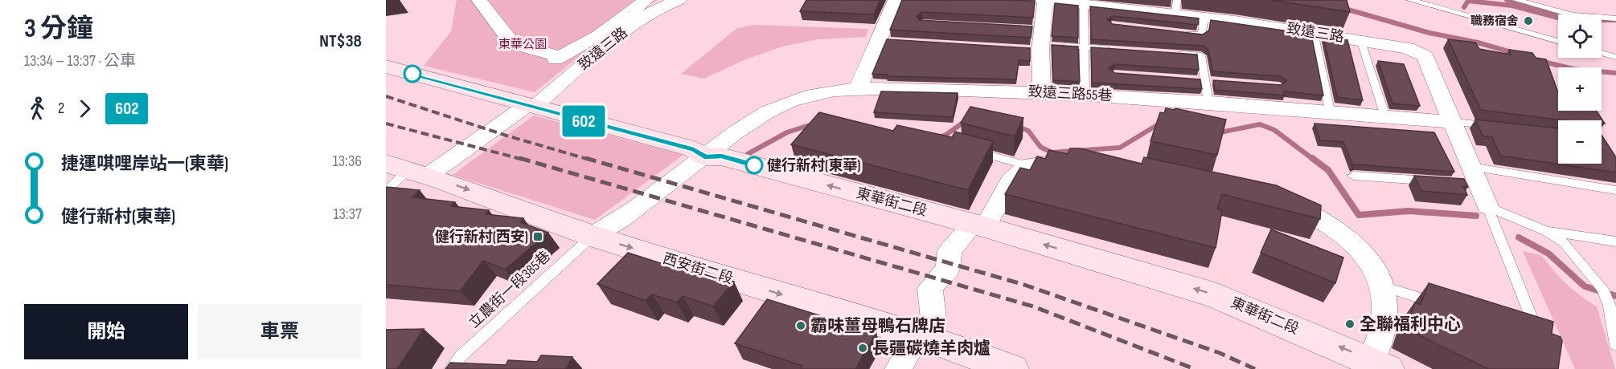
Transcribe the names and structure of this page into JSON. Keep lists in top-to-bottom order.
{
  "streets": {
    "street": [
      "致遠三路",
      "致遠三路55巷",
      "東華街二段",
      "西安街二段"
    ],
    "lane": ["立農街一段385巷"]
  },
  "crossings": [
    ["致遠三路", "致遠三路55巷"],
    ["致遠三路", "東華街二段"],
    ["致遠三路", "西安街二段"],
    ["致遠三路55巷", "東華街二段"],
    ["致遠三路55巷", "西安街二段"],
    ["致遠三路55巷", "立農街一段385巷"],
    ["西安街二段", "立農街一段385巷"]
  ],
  "one_way": ["東華街二段", "西安街二段"],
  "parks": ["東華公園"],
  "places": {
    "other": [
      "職務宿舍",
      "健行新村(東華)",
      "全聯福利中心",
      "霸味薑母鴨石牌店",
      "長疆碳燒羊肉爐"
    ],
    "transit": ["健行新村(西安)"]
  },
  "lines": ["bus line 602"],
  "page": {
    "heading": ["3 分鐘", "13:34 – 13:37 · 公車", "NT$38"],
    "on_map": "602",
    "map_buttons": ["+", "−"],
    "legs": ["2", "602"],
    "list": [
      {
        "name": "捷運唭哩岸站一(東華)",
        "value": "13:36"
      },
      {
        "name": "健行新村(東華)",
        "value": "13:37"
      }
    ],
    "buttons": ["開始", "車票"]
  }
}
